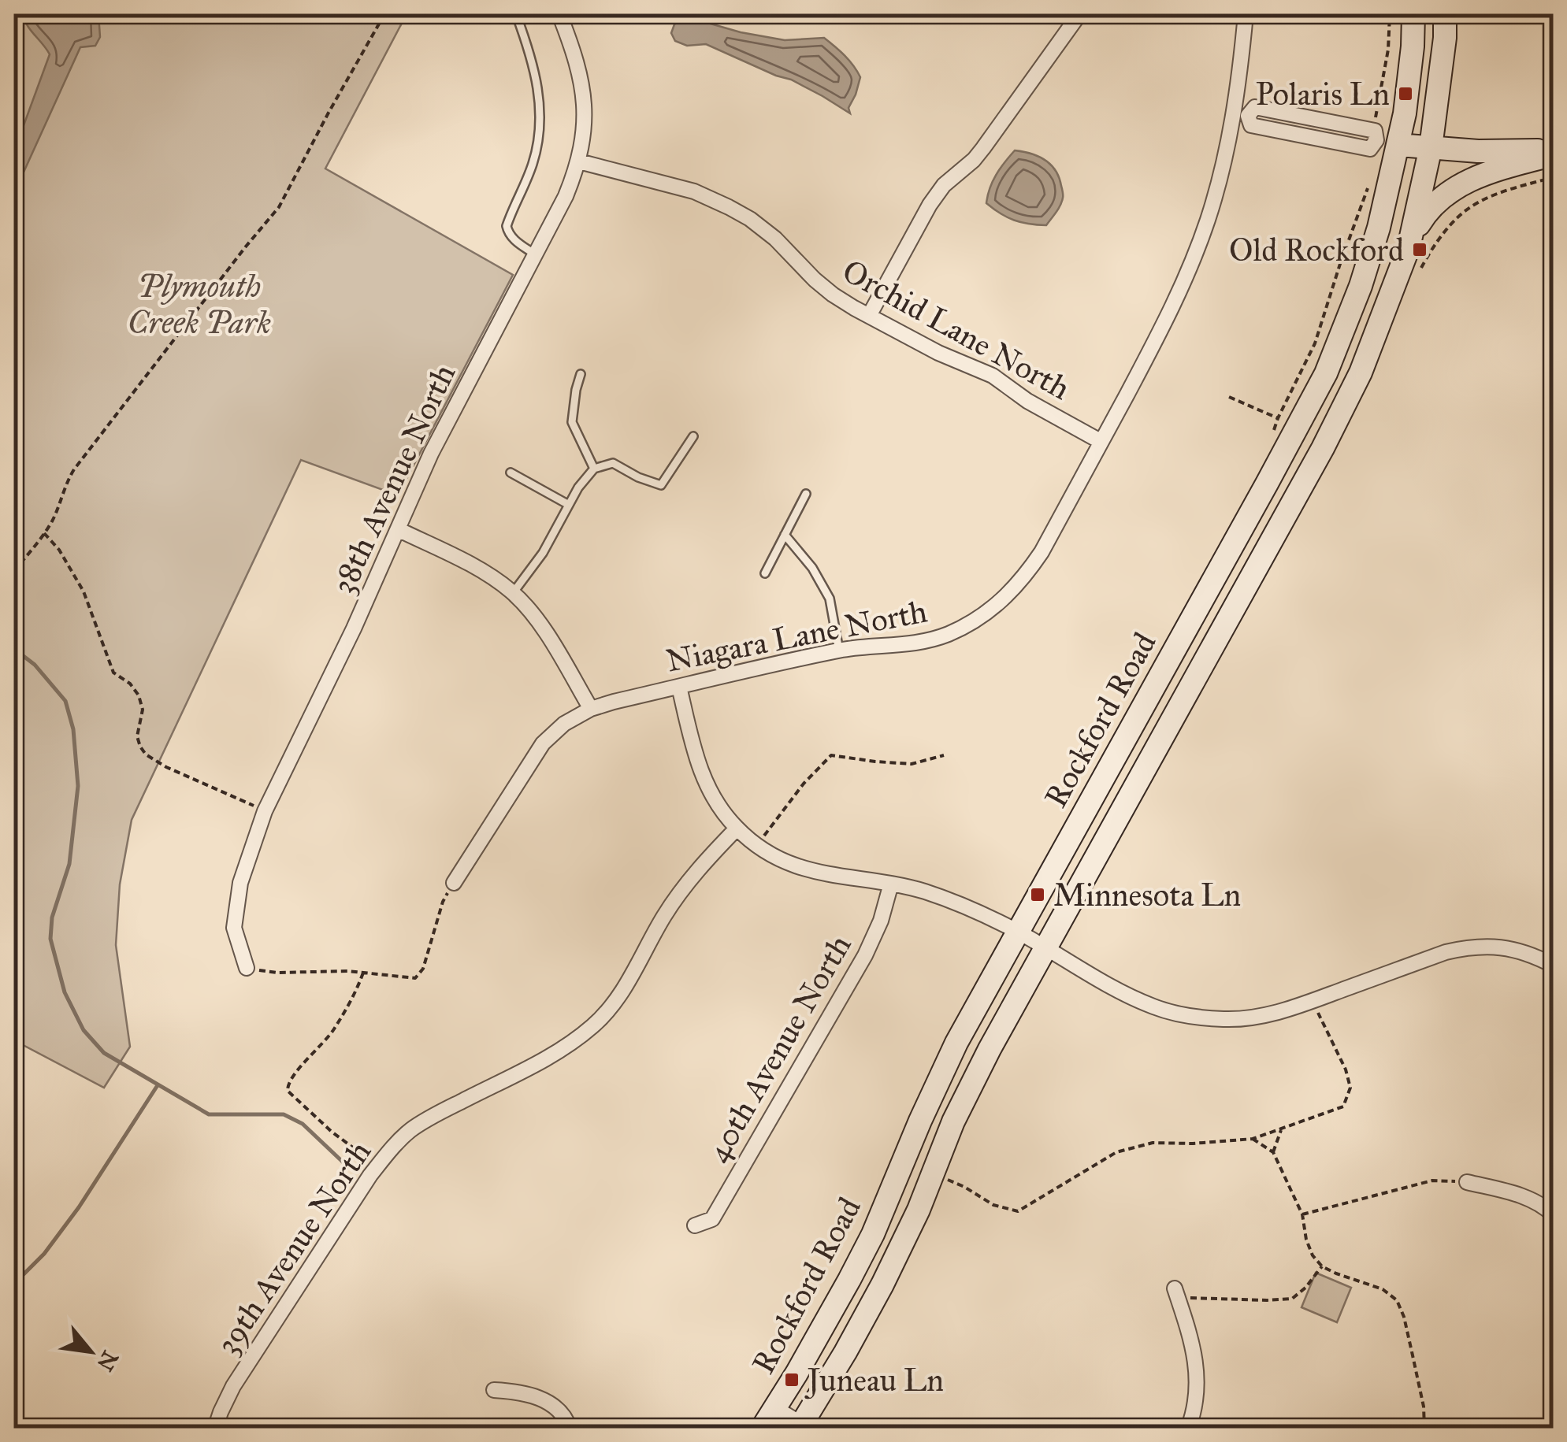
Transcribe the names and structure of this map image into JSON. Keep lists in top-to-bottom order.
{
  "streets": {
    "main road": ["Rockford Road"],
    "street": [
      "Orchid Lane North",
      "38th Avenue North",
      "Niagara Lane North",
      "40th Avenue North",
      "39th Avenue North"
    ]
  },
  "crossings": [
    ["Orchid Lane North", "38th Avenue North"],
    ["Orchid Lane North", "Niagara Lane North"]
  ],
  "parks": ["Plymouth Creek Park"],
  "places": {
    "transit": [
      "Polaris Ln",
      "Old Rockford",
      "Minnesota Ln",
      "Juneau Ln"
    ]
  },
  "north": "bottom right"
}
